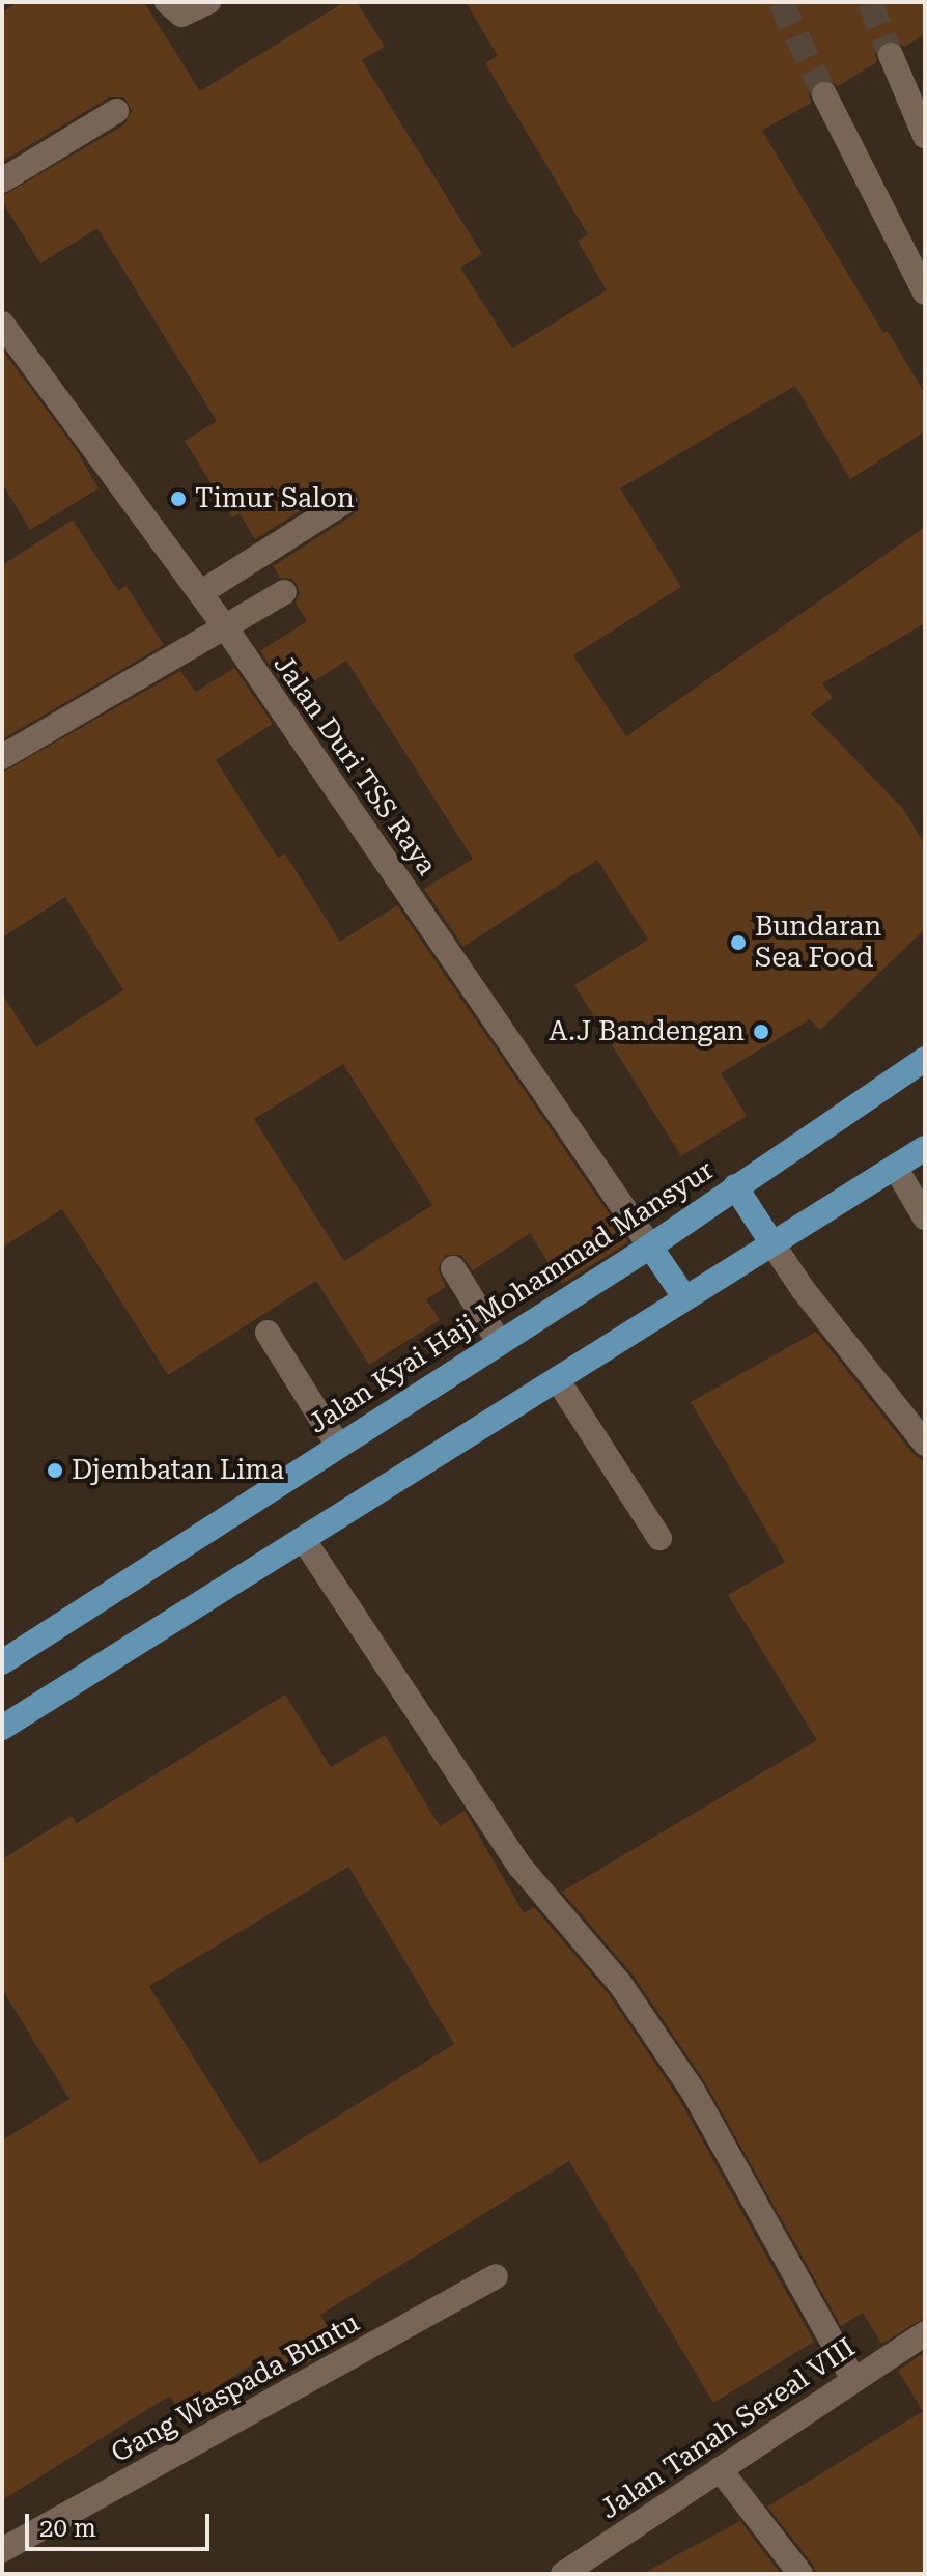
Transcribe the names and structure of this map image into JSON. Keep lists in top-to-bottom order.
{
  "streets": {
    "main road": ["Jalan Kyai Haji Mohammad Mansyur"],
    "street": ["Jalan Duri TSS Raya", "Gang Waspada Buntu", "Jalan Tanah Sereal VIII"]
  },
  "crossings": [
    ["Jalan Duri TSS Raya", "Jalan Kyai Haji Mohammad Mansyur"]
  ],
  "places": [
    "Timur Salon",
    "Bundaran Sea Food",
    "A.J Bandengan",
    "Djembatan Lima"
  ],
  "scale_bar": "20 m"
}
